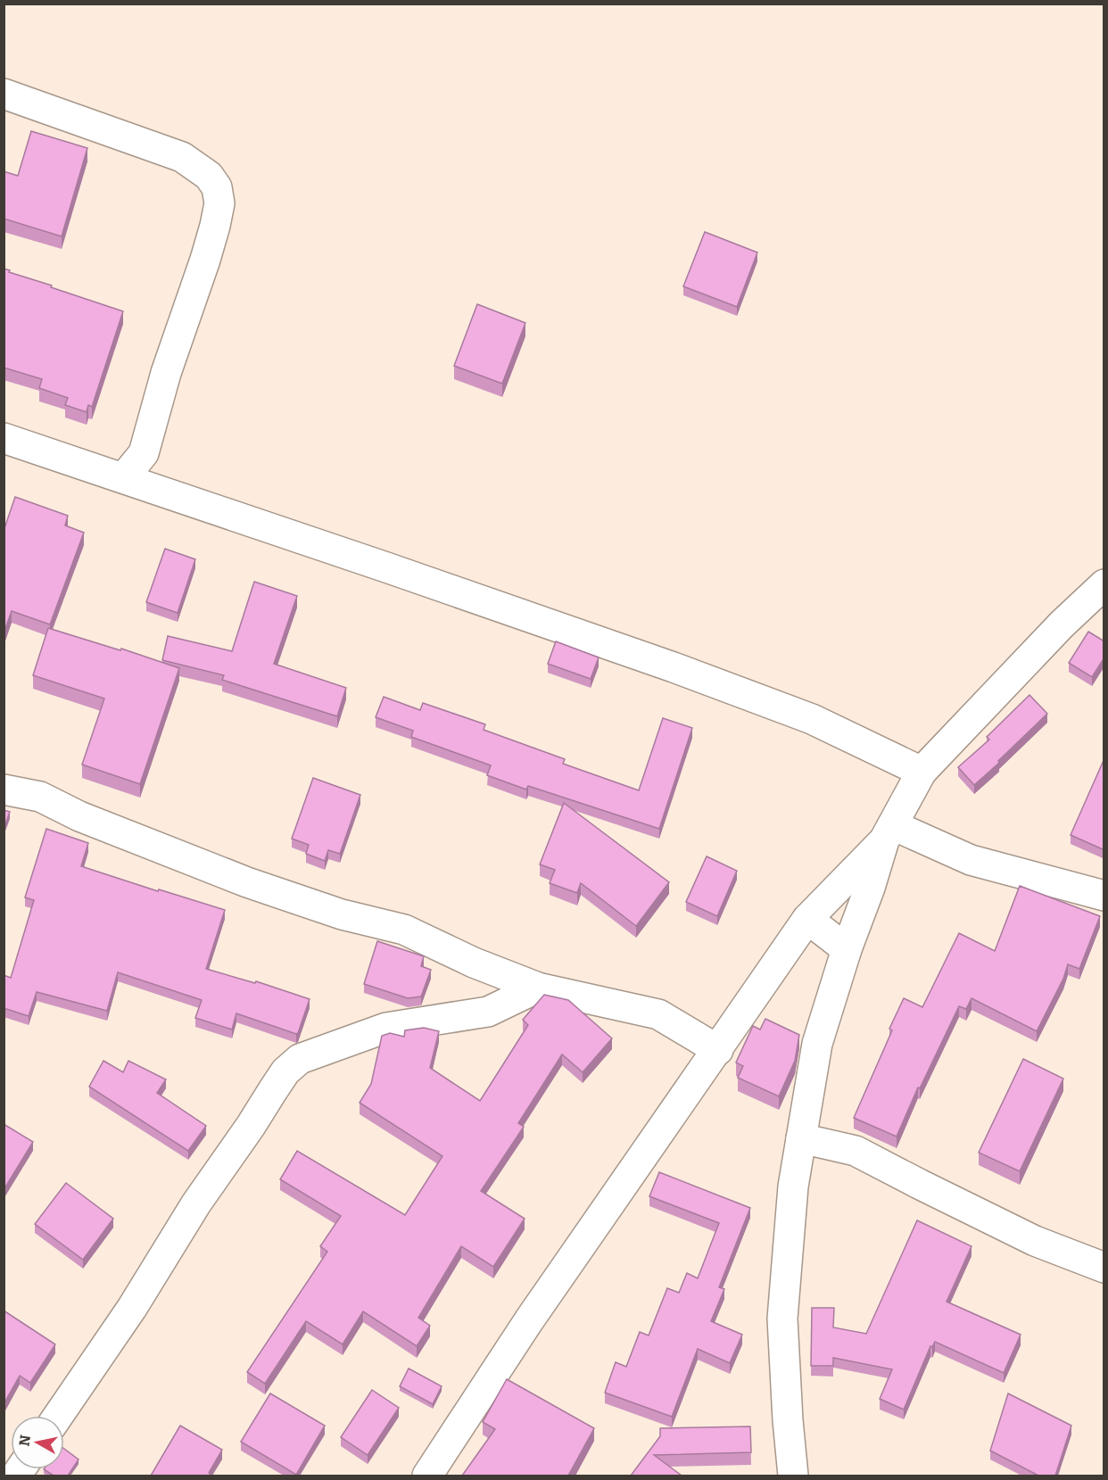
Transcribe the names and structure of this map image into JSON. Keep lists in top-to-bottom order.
{
  "north": "left"
}
